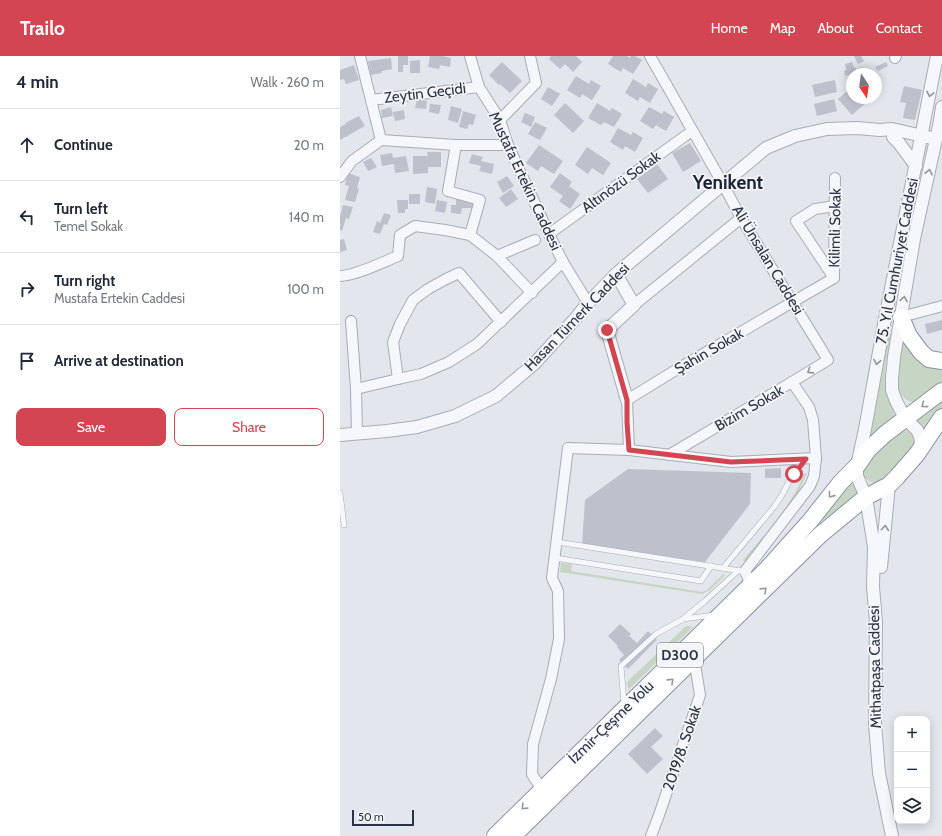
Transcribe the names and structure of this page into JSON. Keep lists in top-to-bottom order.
{
  "streets": {
    "highway": ["D300", "İzmir-Çeşme Yolu"],
    "street": [
      "Zeytin Geçidi",
      "Mustafa Ertekin Caddesi",
      "Altınözü Sokak",
      "Kilimli Sokak",
      "Ali Ünsalan Caddesi",
      "75. Yıl Cumhuriyet Caddesi",
      "Hasan Tümerk Caddesi",
      "Şahin Sokak",
      "Bizim Sokak",
      "Mithatpaşa Caddesi",
      "2019/8. Sokak"
    ]
  },
  "crossings": [
    ["Zeytin Geçidi", "Mustafa Ertekin Caddesi"],
    ["Mustafa Ertekin Caddesi", "Altınözü Sokak"],
    ["Mustafa Ertekin Caddesi", "Hasan Tümerk Caddesi"],
    ["Altınözü Sokak", "Ali Ünsalan Caddesi"],
    ["Kilimli Sokak", "Ali Ünsalan Caddesi"],
    ["Kilimli Sokak", "Şahin Sokak"],
    ["Ali Ünsalan Caddesi", "Hasan Tümerk Caddesi"],
    ["Ali Ünsalan Caddesi", "Şahin Sokak"],
    ["Ali Ünsalan Caddesi", "Bizim Sokak"],
    ["75. Yıl Cumhuriyet Caddesi", "Hasan Tümerk Caddesi"],
    ["75. Yıl Cumhuriyet Caddesi", "D300"],
    ["75. Yıl Cumhuriyet Caddesi", "Mithatpaşa Caddesi"],
    ["75. Yıl Cumhuriyet Caddesi", "İzmir-Çeşme Yolu"],
    ["D300", "Mithatpaşa Caddesi"],
    ["D300", "İzmir-Çeşme Yolu"],
    ["Mithatpaşa Caddesi", "İzmir-Çeşme Yolu"],
    ["İzmir-Çeşme Yolu", "2019/8. Sokak"]
  ],
  "districts": ["Yenikent"],
  "scale_bar": "50 m",
  "north": "bottom",
  "page": {
    "header": "Trailo",
    "nav": [
      "Home",
      "Map",
      "About",
      "Contact"
    ],
    "heading": ["4 min", "Walk · 260 m"],
    "list": [
      ["Continue", "20 m"],
      ["Turn left", "Temel Sokak", "140 m"],
      ["Turn right", "Mustafa Ertekin Caddesi", "100 m"],
      "Arrive at destination"
    ],
    "buttons": ["Save", "Share"],
    "map_buttons": ["+", "−"],
    "scale": "50 m"
  }
}
